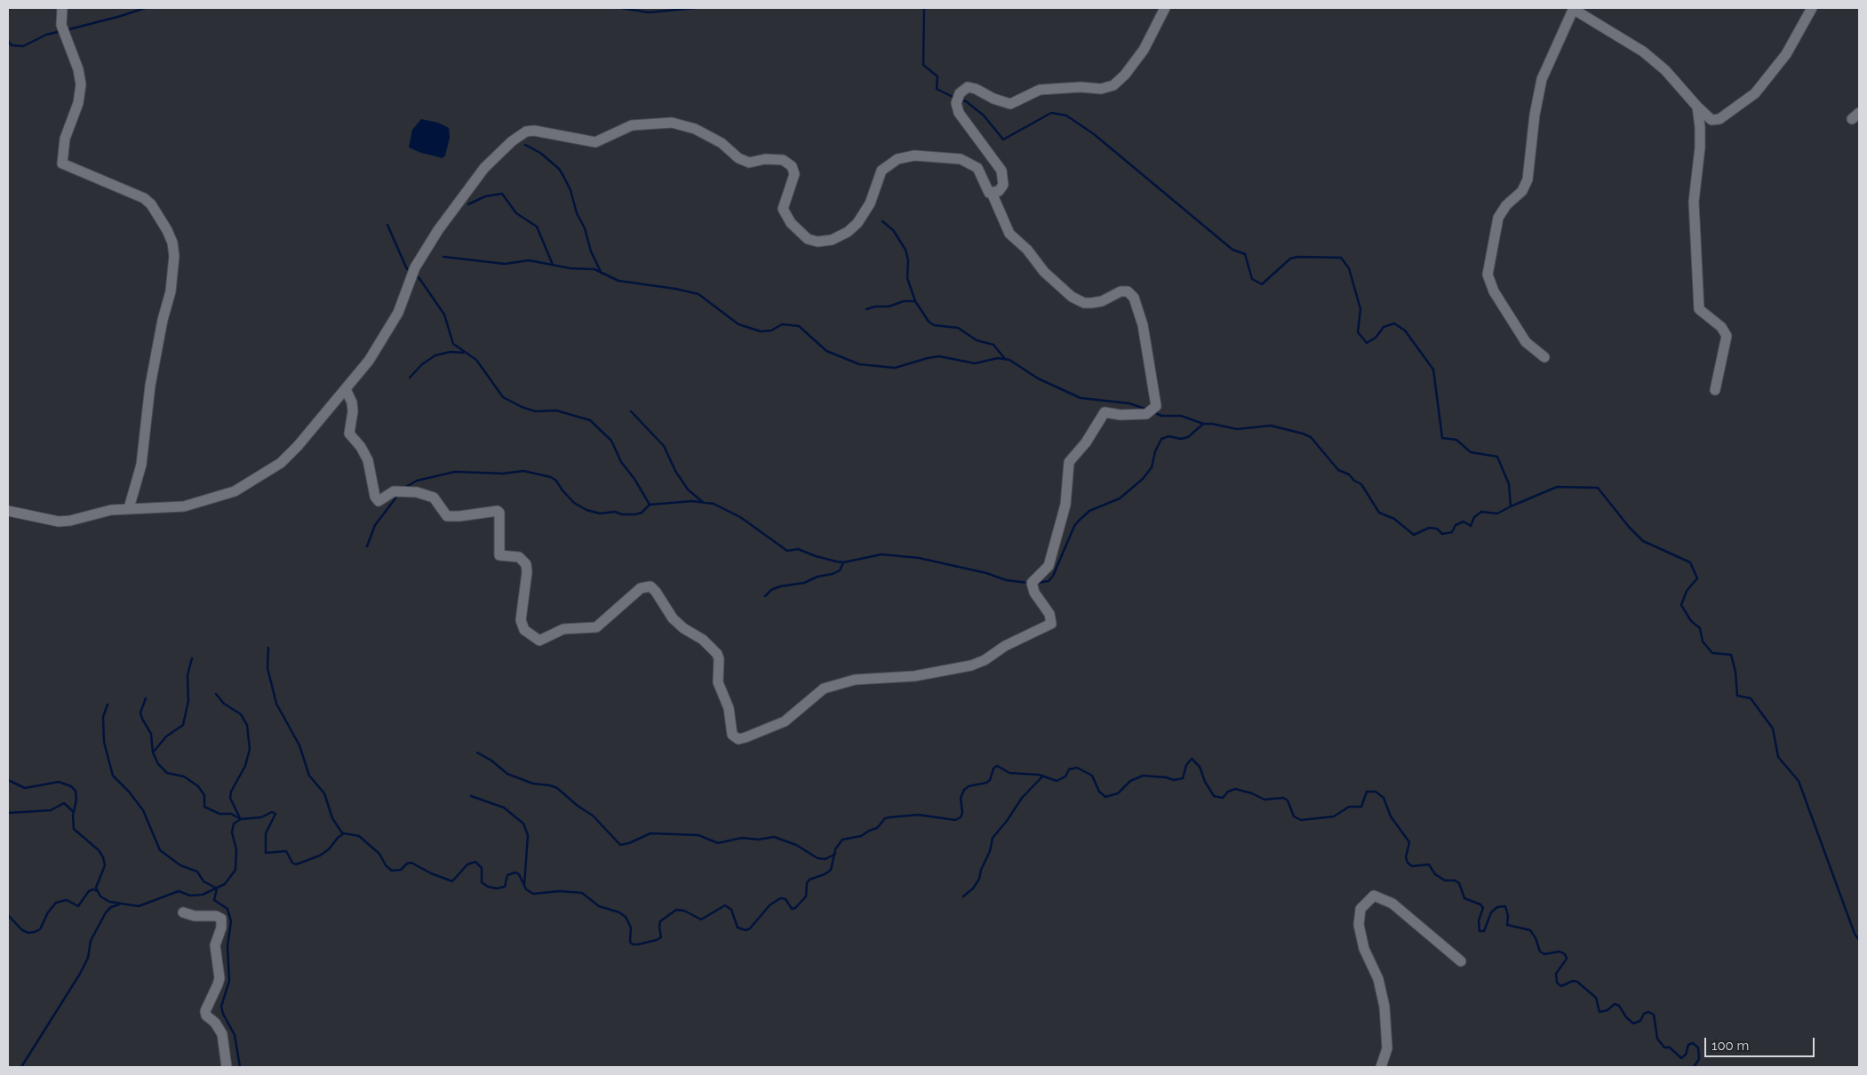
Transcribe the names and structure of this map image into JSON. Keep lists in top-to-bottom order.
{
  "scale_bar": "100 m"
}
